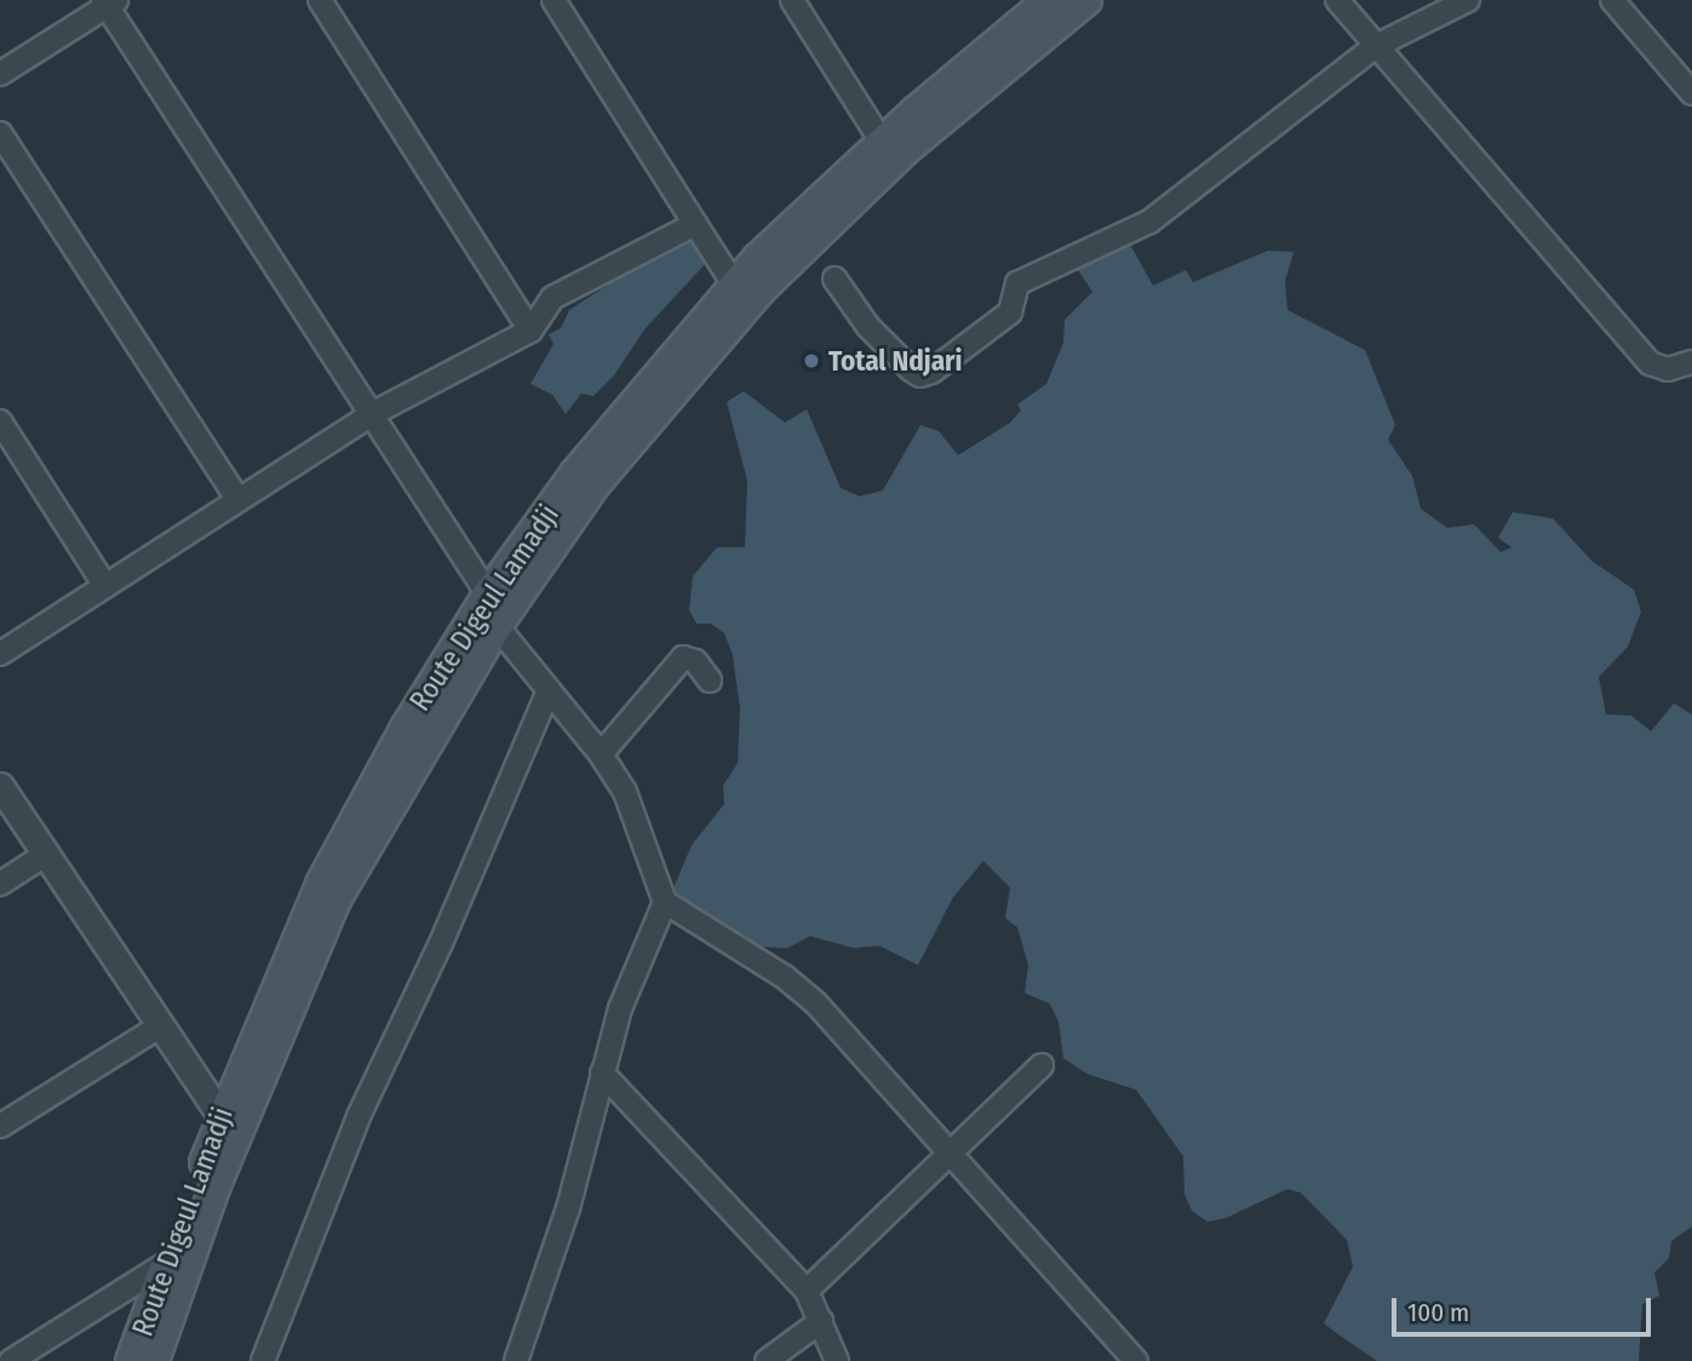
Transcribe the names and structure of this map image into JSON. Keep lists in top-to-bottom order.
{
  "streets": {
    "main road": ["Route Digeul Lamadji"]
  },
  "places": ["Total Ndjari"],
  "scale_bar": "100 m"
}
